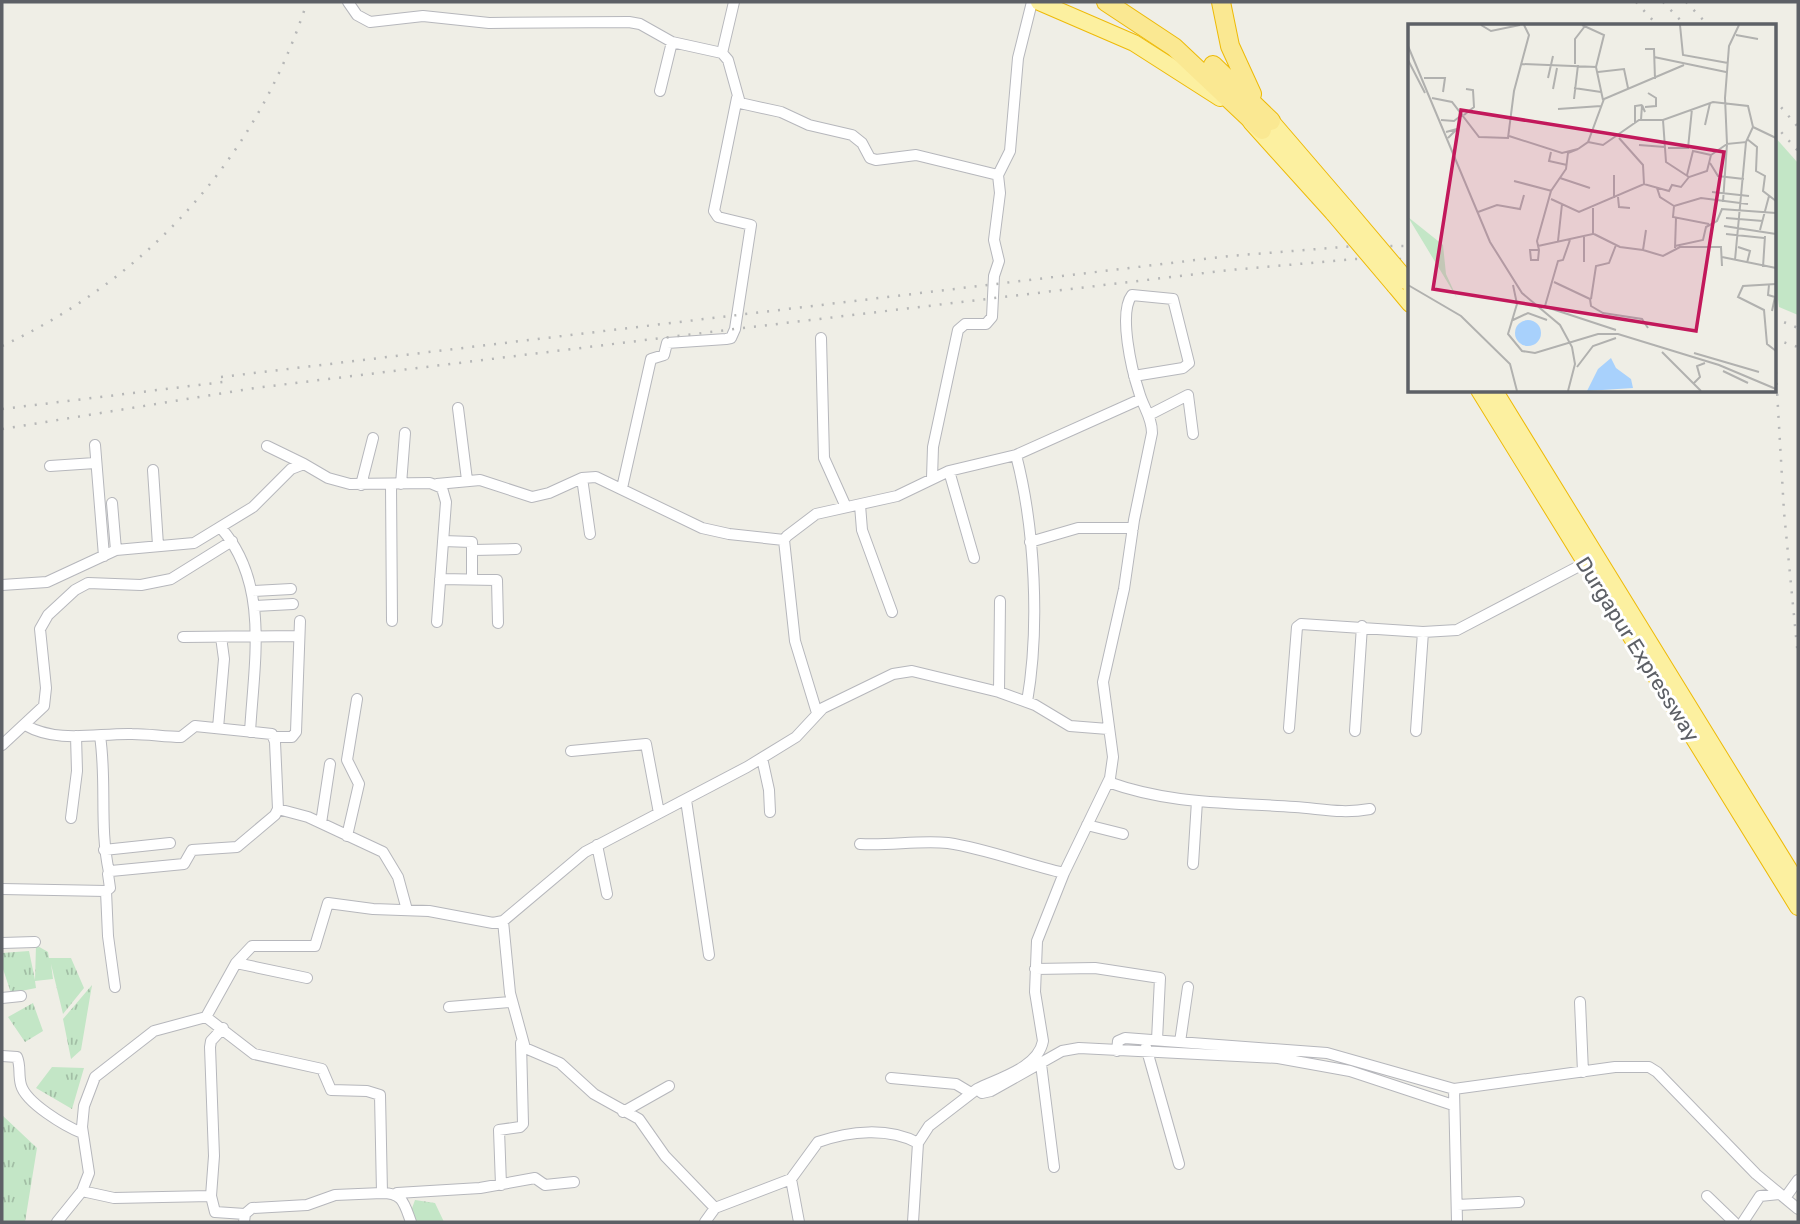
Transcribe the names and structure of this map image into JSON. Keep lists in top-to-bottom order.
{
  "streets": {
    "highway": ["Durgapur Expressway"]
  }
}
